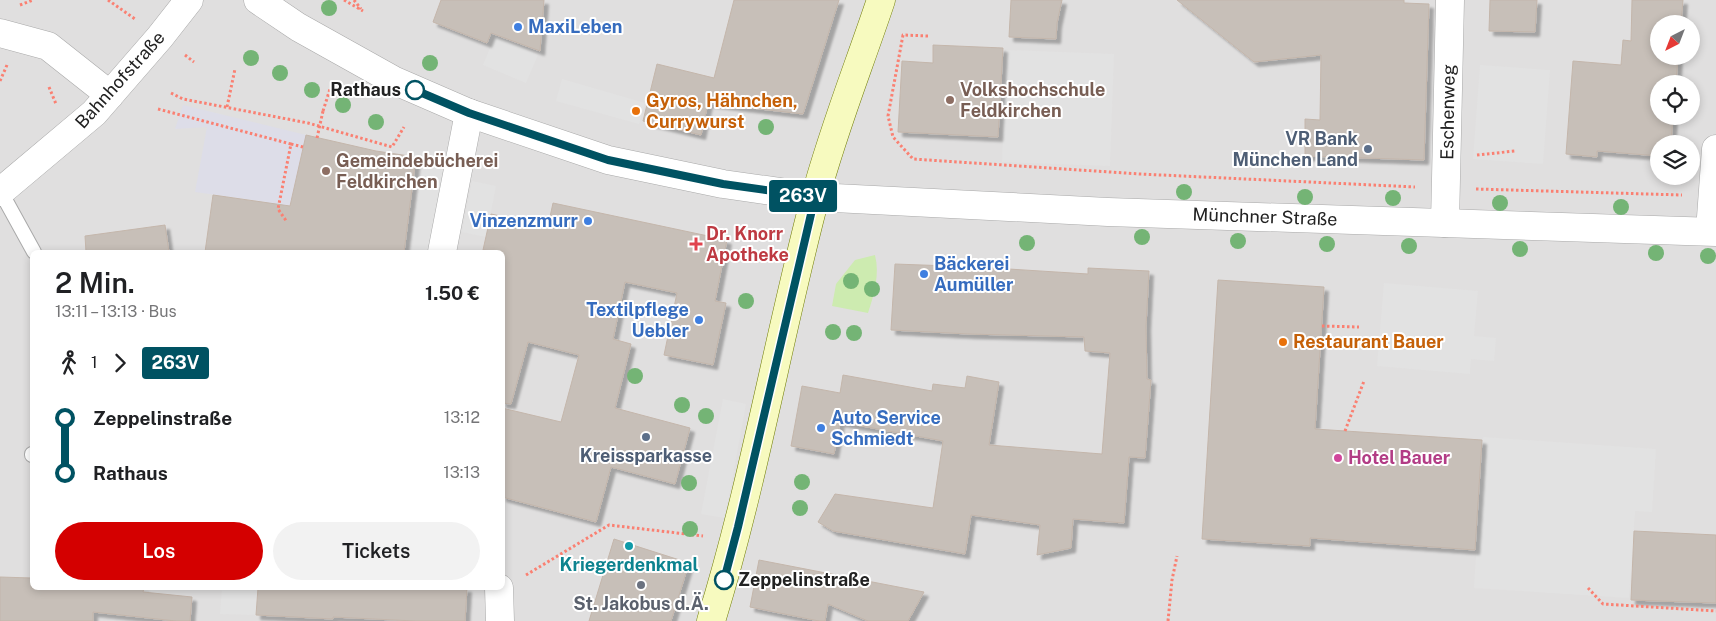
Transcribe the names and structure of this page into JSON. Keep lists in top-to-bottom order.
{
  "streets": {
    "street": ["Bahnhofstraße", "Eschenweg", "Münchner Straße"]
  },
  "crossings": [
    ["Eschenweg", "Münchner Straße"]
  ],
  "places": {
    "other": [
      "MaxiLeben",
      "Rathaus",
      "Volkshochschule Feldkirchen",
      "Gyros, Hähnchen, Currywurst",
      "VR Bank München Land",
      "Gemeindebücherei Feldkirchen",
      "Vinzenzmurr",
      "Bäckerei Aumüller",
      "Textilpflege Uebler",
      "Restaurant Bauer",
      "Auto Service Schmiedt",
      "Kreissparkasse",
      "Hotel Bauer",
      "Kriegerdenkmal",
      "Zeppelinstraße",
      "St. Jakobus d.Ä."
    ],
    "health": ["Dr. Knorr Apotheke"]
  },
  "lines": ["bus line 263V"],
  "north": "bottom left",
  "page": {
    "on_map": "263V",
    "heading": ["2 Min.", "13:11 – 13:13 · Bus", "1.50 €"],
    "legs": ["1", "263V"],
    "list": [
      {
        "name": "Zeppelinstraße",
        "value": "13:12"
      },
      {
        "name": "Rathaus",
        "value": "13:13"
      }
    ],
    "buttons": ["Los", "Tickets"]
  }
}
